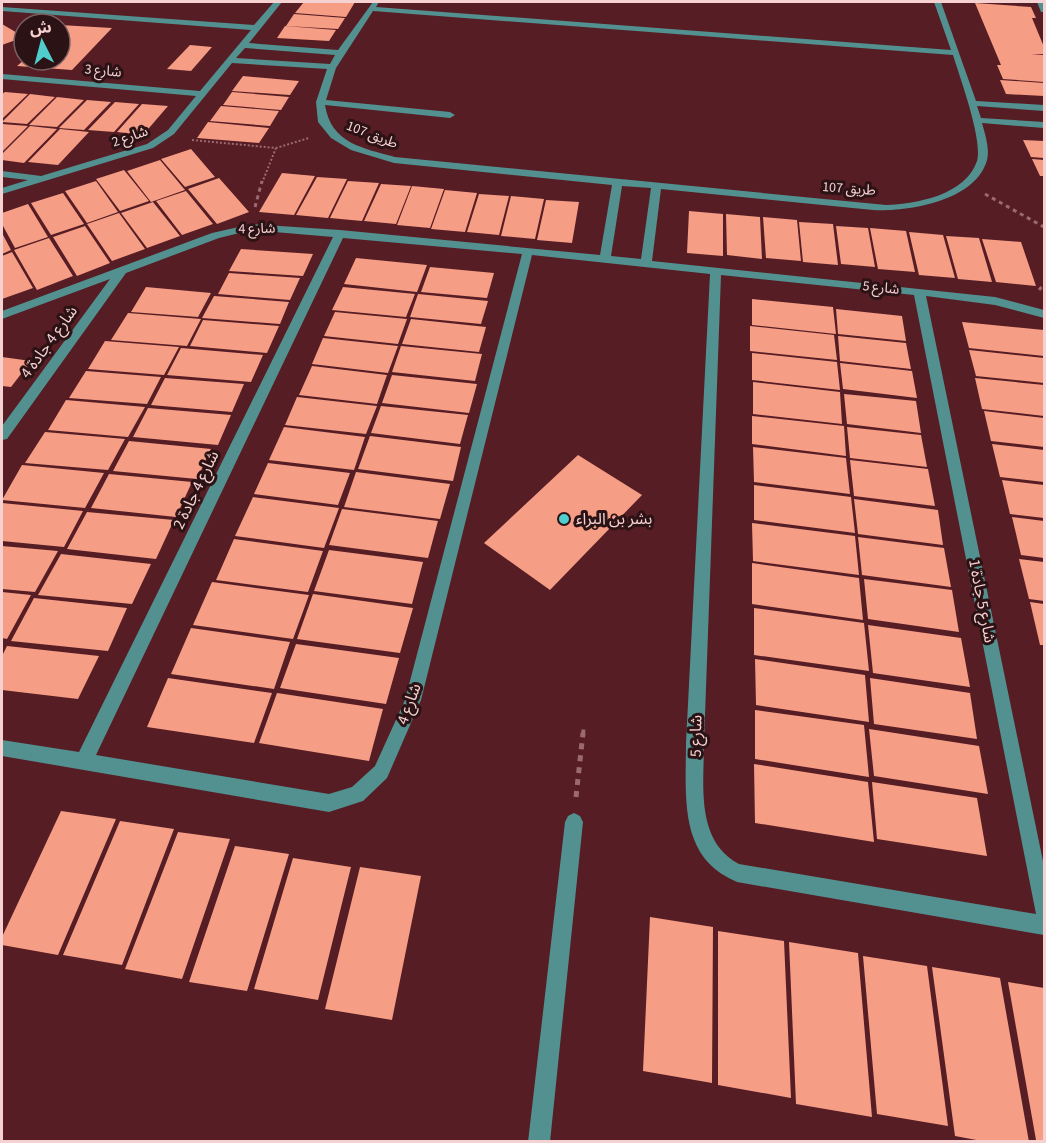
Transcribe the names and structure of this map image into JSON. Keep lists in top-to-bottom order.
{
  "streets": {
    "street": [
      "شارع 3",
      "طريق 107",
      "شارع 2",
      "شارع 4",
      "شارع 5",
      "شارع 4 جادة 4",
      "شارع 4 جادة 2",
      "شارع 5 جادة 1"
    ]
  },
  "crossings": [
    ["شارع 3", "شارع 2"],
    ["شارع 4", "شارع 5"],
    ["شارع 4", "شارع 4 جادة 4"],
    ["شارع 4", "شارع 4 جادة 2"],
    ["شارع 5", "شارع 5 جادة 1"]
  ],
  "places": ["بشر بن البراء"],
  "north": "top"
}
